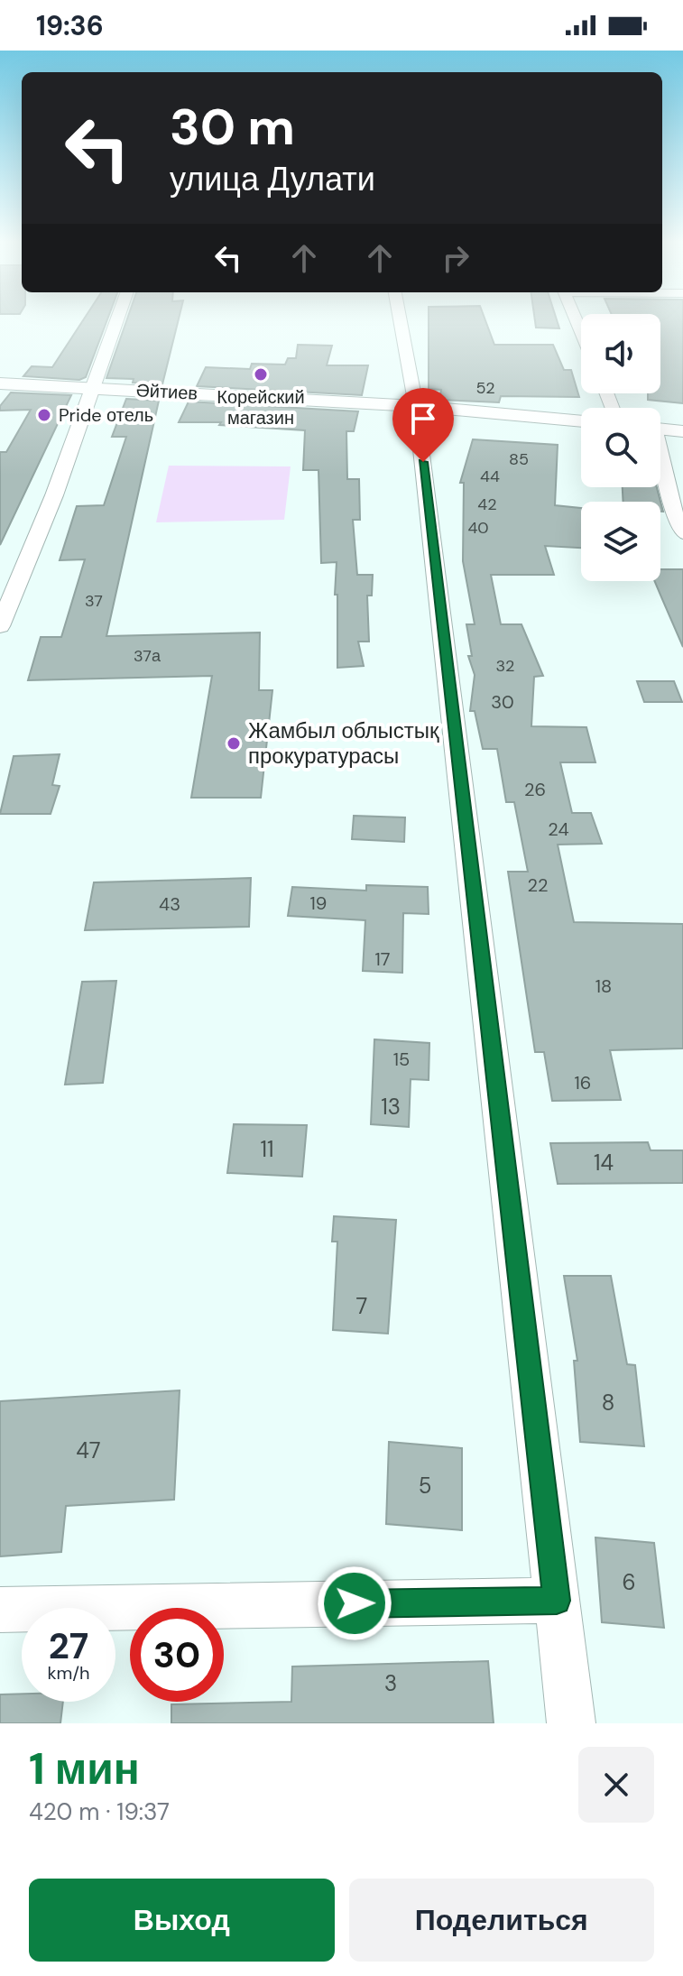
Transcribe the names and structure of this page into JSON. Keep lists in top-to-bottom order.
{
  "streets": {
    "street": ["Әйтиев"]
  },
  "places": ["Корейский магазин", "Pride отель", "Жамбыл облыстық прокуратурасы"],
  "house_numbers": [
    "52",
    "85",
    "44",
    "42",
    "40",
    "37",
    "37а",
    "32",
    "30",
    "26",
    "24",
    "22",
    "19",
    "43",
    "17",
    "18",
    "15",
    "16",
    "13",
    "11",
    "14",
    "7",
    "8",
    "47",
    "5",
    "6",
    "3"
  ],
  "page": {
    "status": "19:36",
    "turn": ["30 m", "улица Дулати"],
    "speed": "27 km/h",
    "limit": "30",
    "heading": ["1 мин", "420 m · 19:37"],
    "buttons": ["Выход", "Поделиться"]
  }
}
